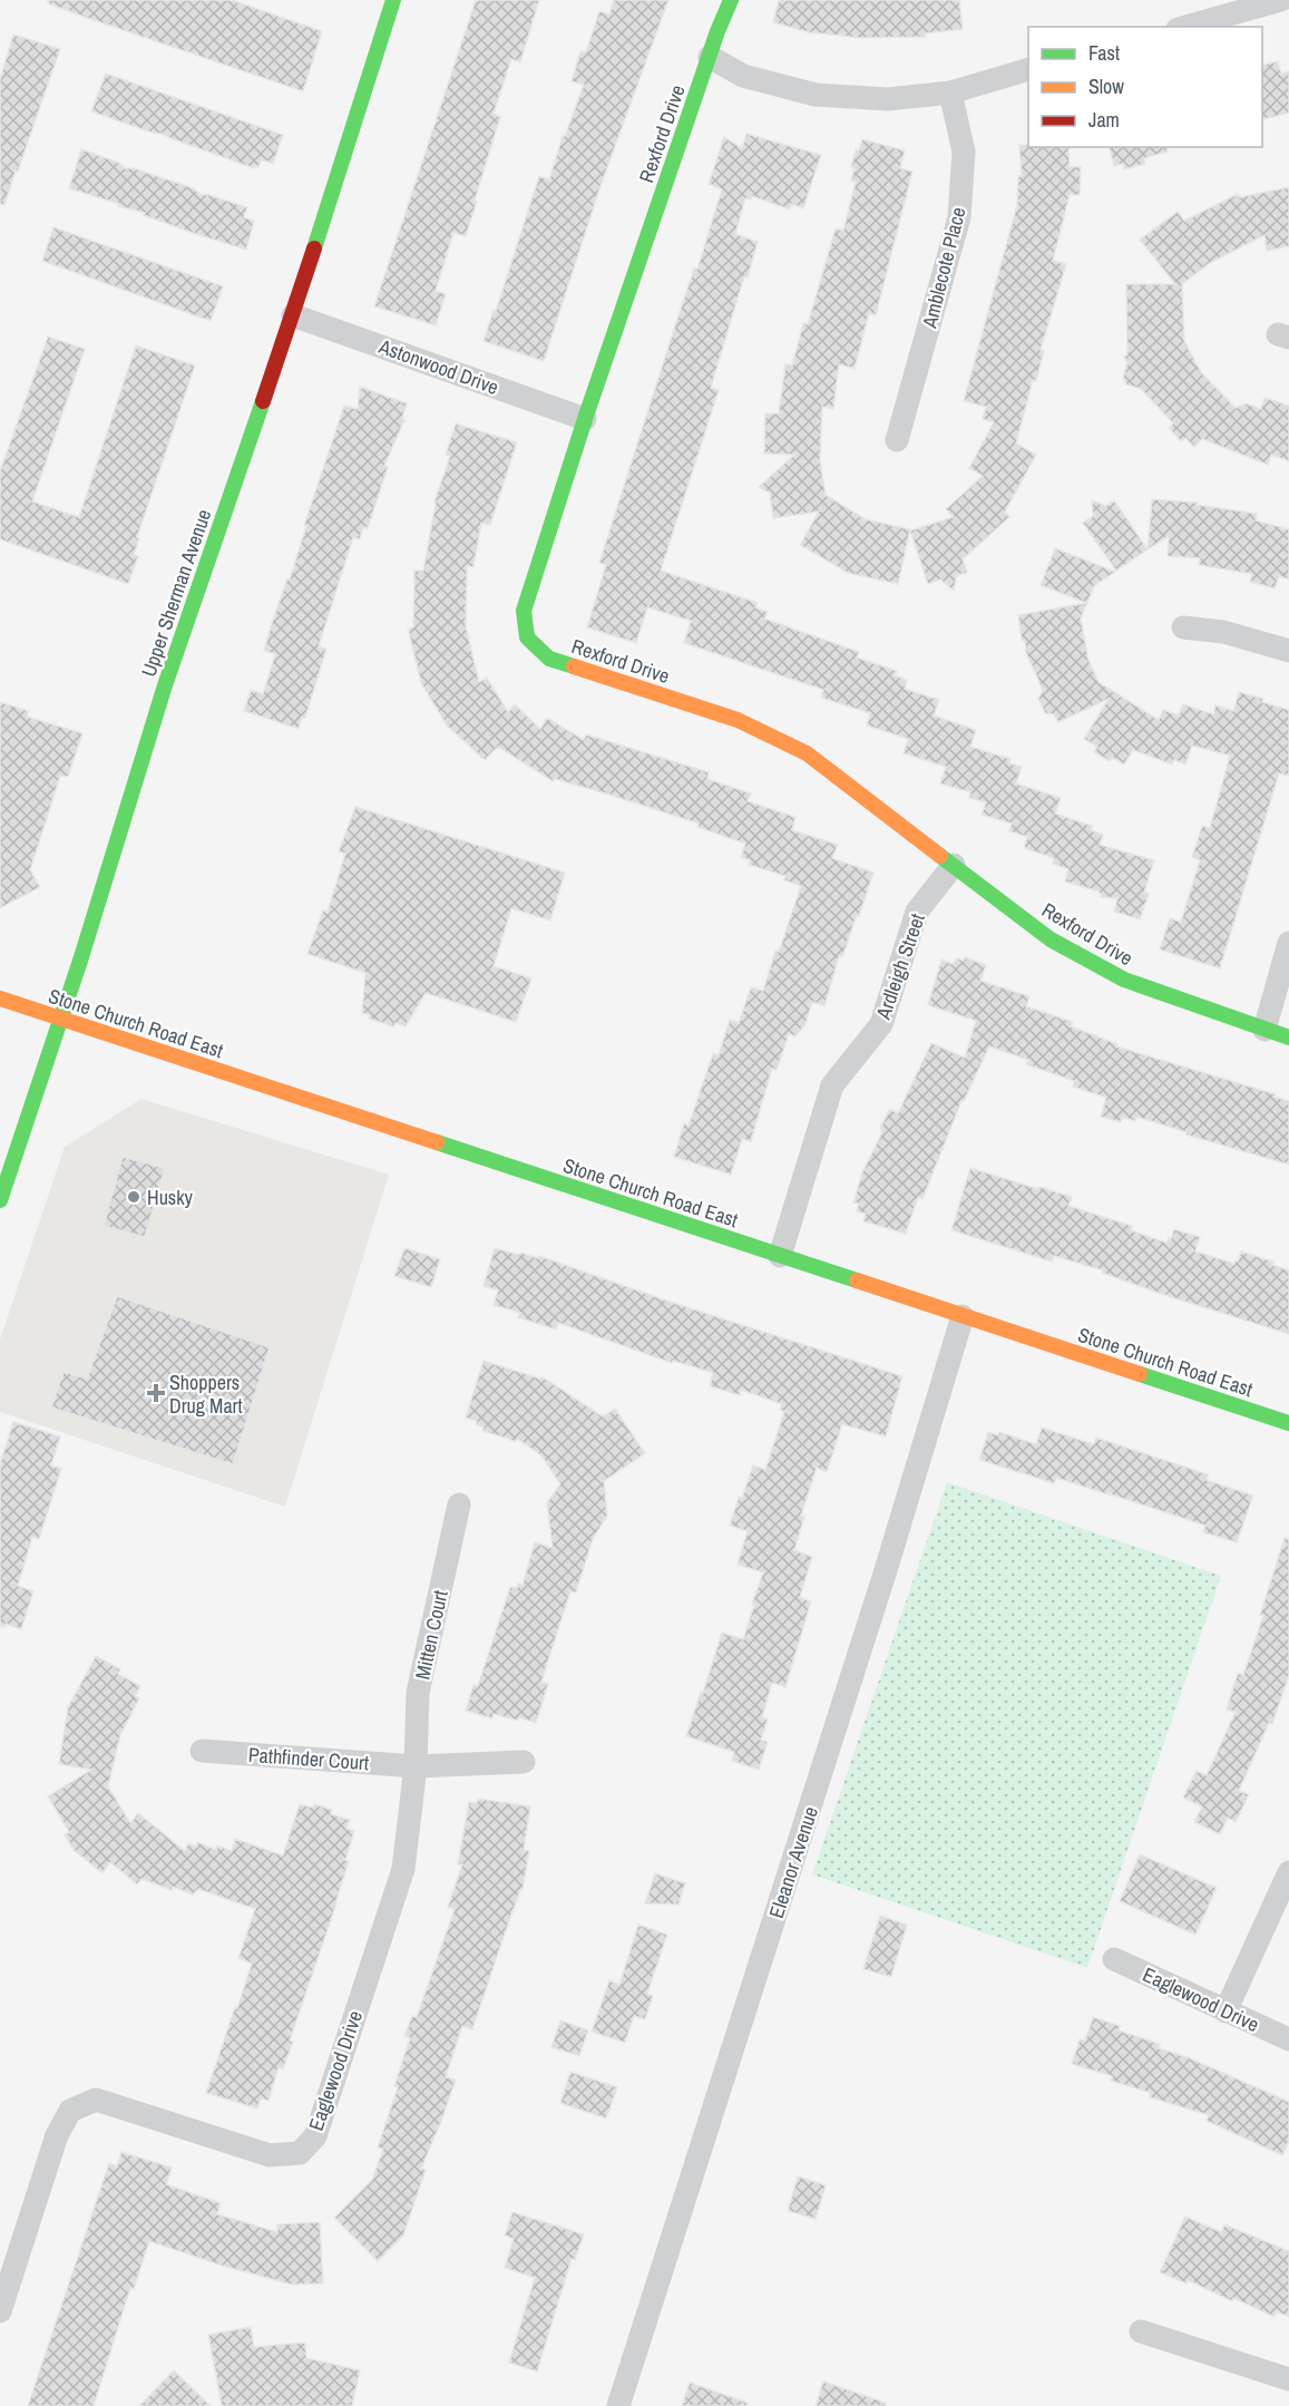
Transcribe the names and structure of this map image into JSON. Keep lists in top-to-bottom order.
{
  "streets": {
    "main road": ["Rexford Drive", "Upper Sherman Avenue", "Stone Church Road East"],
    "street": [
      "Amblecote Place",
      "Astonwood Drive",
      "Ardleigh Street",
      "Mitten Court",
      "Pathfinder Court",
      "Eleanor Avenue",
      "Eaglewood Drive"
    ]
  },
  "crossings": [
    ["Rexford Drive", "Astonwood Drive"],
    ["Rexford Drive", "Ardleigh Street"],
    ["Astonwood Drive", "Upper Sherman Avenue"],
    ["Upper Sherman Avenue", "Stone Church Road East"],
    ["Ardleigh Street", "Stone Church Road East"],
    ["Stone Church Road East", "Eleanor Avenue"],
    ["Mitten Court", "Pathfinder Court"],
    ["Mitten Court", "Eaglewood Drive"],
    ["Pathfinder Court", "Eaglewood Drive"]
  ],
  "places": {
    "other": ["Husky"],
    "health": ["Shoppers Drug Mart"]
  },
  "legend": ["Fast", "Slow", "Jam"]
}
